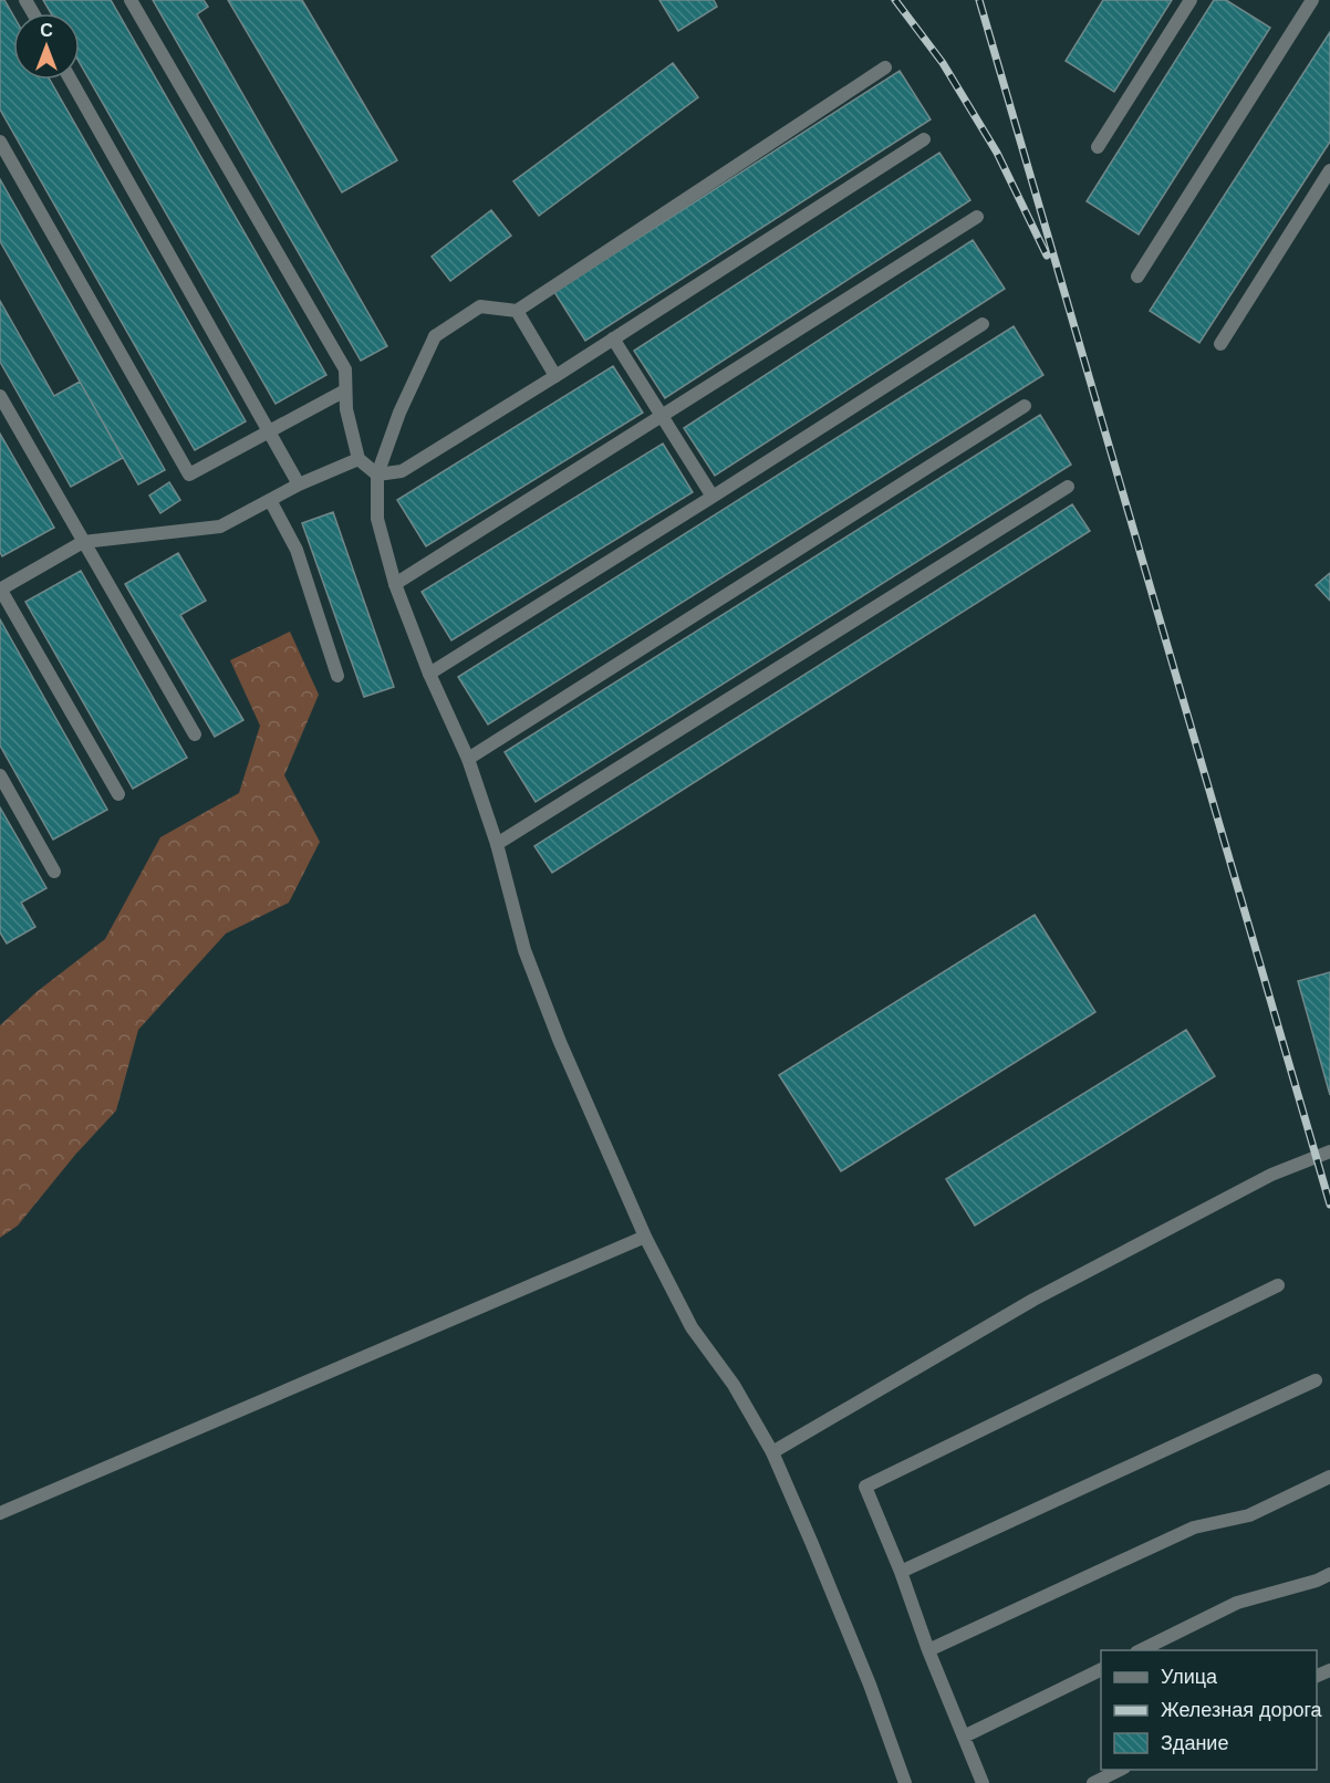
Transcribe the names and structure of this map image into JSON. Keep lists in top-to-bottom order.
{
  "legend": ["Улица", "Железная дорога", "Здание"],
  "north": "top"
}
